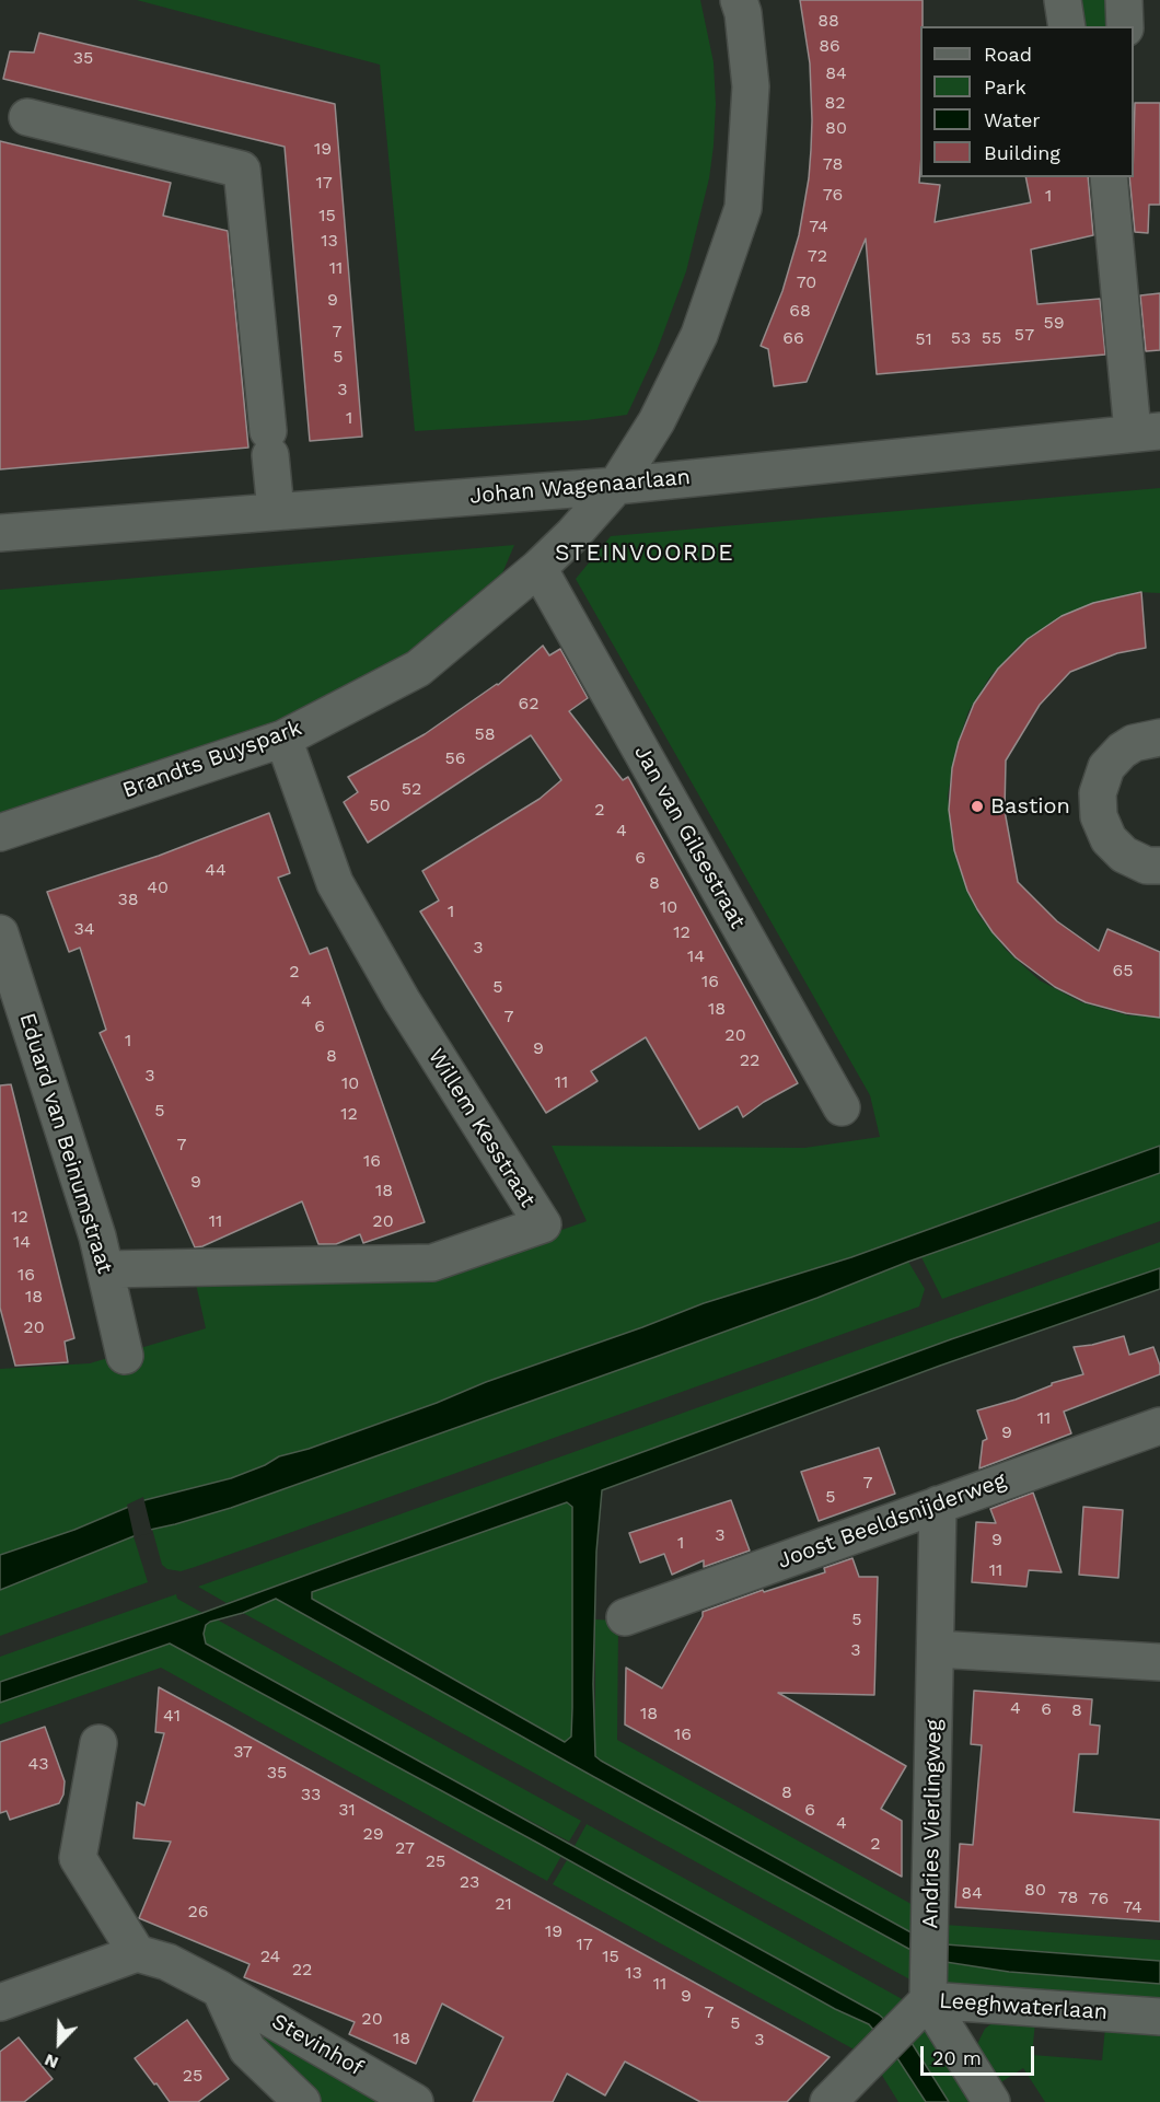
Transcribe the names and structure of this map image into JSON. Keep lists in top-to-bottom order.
{
  "streets": {
    "street": [
      "Johan Wagenaarlaan",
      "Brandts Buyspark",
      "Jan van Gilsestraat",
      "Willem Kesstraat",
      "Eduard van Beinumstraat",
      "Joost Beeldsnijderweg",
      "Andries Vierlingweg",
      "Leeghwaterlaan",
      "Stevinhof"
    ]
  },
  "crossings": [
    ["Johan Wagenaarlaan", "Brandts Buyspark"],
    ["Brandts Buyspark", "Jan van Gilsestraat"],
    ["Brandts Buyspark", "Willem Kesstraat"],
    ["Willem Kesstraat", "Eduard van Beinumstraat"],
    ["Joost Beeldsnijderweg", "Andries Vierlingweg"],
    ["Andries Vierlingweg", "Leeghwaterlaan"]
  ],
  "districts": ["STEINVOORDE"],
  "places": ["Bastion"],
  "house_numbers": [
    "88",
    "86",
    "35",
    "84",
    "82",
    "80",
    "19",
    "78",
    "17",
    "76",
    "1",
    "15",
    "74",
    "13",
    "72",
    "11",
    "70",
    "9",
    "68",
    "59",
    "7",
    "57",
    "66",
    "53",
    "55",
    "51",
    "5",
    "3",
    "1",
    "62",
    "58",
    "56",
    "52",
    "50",
    "2",
    "4",
    "6",
    "44",
    "8",
    "40",
    "38",
    "10",
    "1",
    "34",
    "12",
    "3",
    "14",
    "65",
    "2",
    "16",
    "5",
    "4",
    "18",
    "7",
    "6",
    "20",
    "1",
    "9",
    "8",
    "22",
    "3",
    "11",
    "10",
    "5",
    "12",
    "7",
    "16",
    "9",
    "18",
    "12",
    "11",
    "20",
    "14",
    "16",
    "18",
    "20",
    "11",
    "9",
    "7",
    "5",
    "3",
    "9",
    "1",
    "11",
    "5",
    "3",
    "4",
    "6",
    "8",
    "18",
    "41",
    "16",
    "37",
    "43",
    "35",
    "8",
    "33",
    "31",
    "6",
    "4",
    "29",
    "2",
    "27",
    "25",
    "23",
    "80",
    "84",
    "78",
    "76",
    "21",
    "74",
    "26",
    "19",
    "17",
    "24",
    "15",
    "22",
    "13",
    "11",
    "9",
    "7",
    "20",
    "5",
    "18",
    "3",
    "25"
  ],
  "legend": [
    "Road",
    "Park",
    "Water",
    "Building"
  ],
  "scale_bar": "20 m",
  "north": "bottom left"
}
